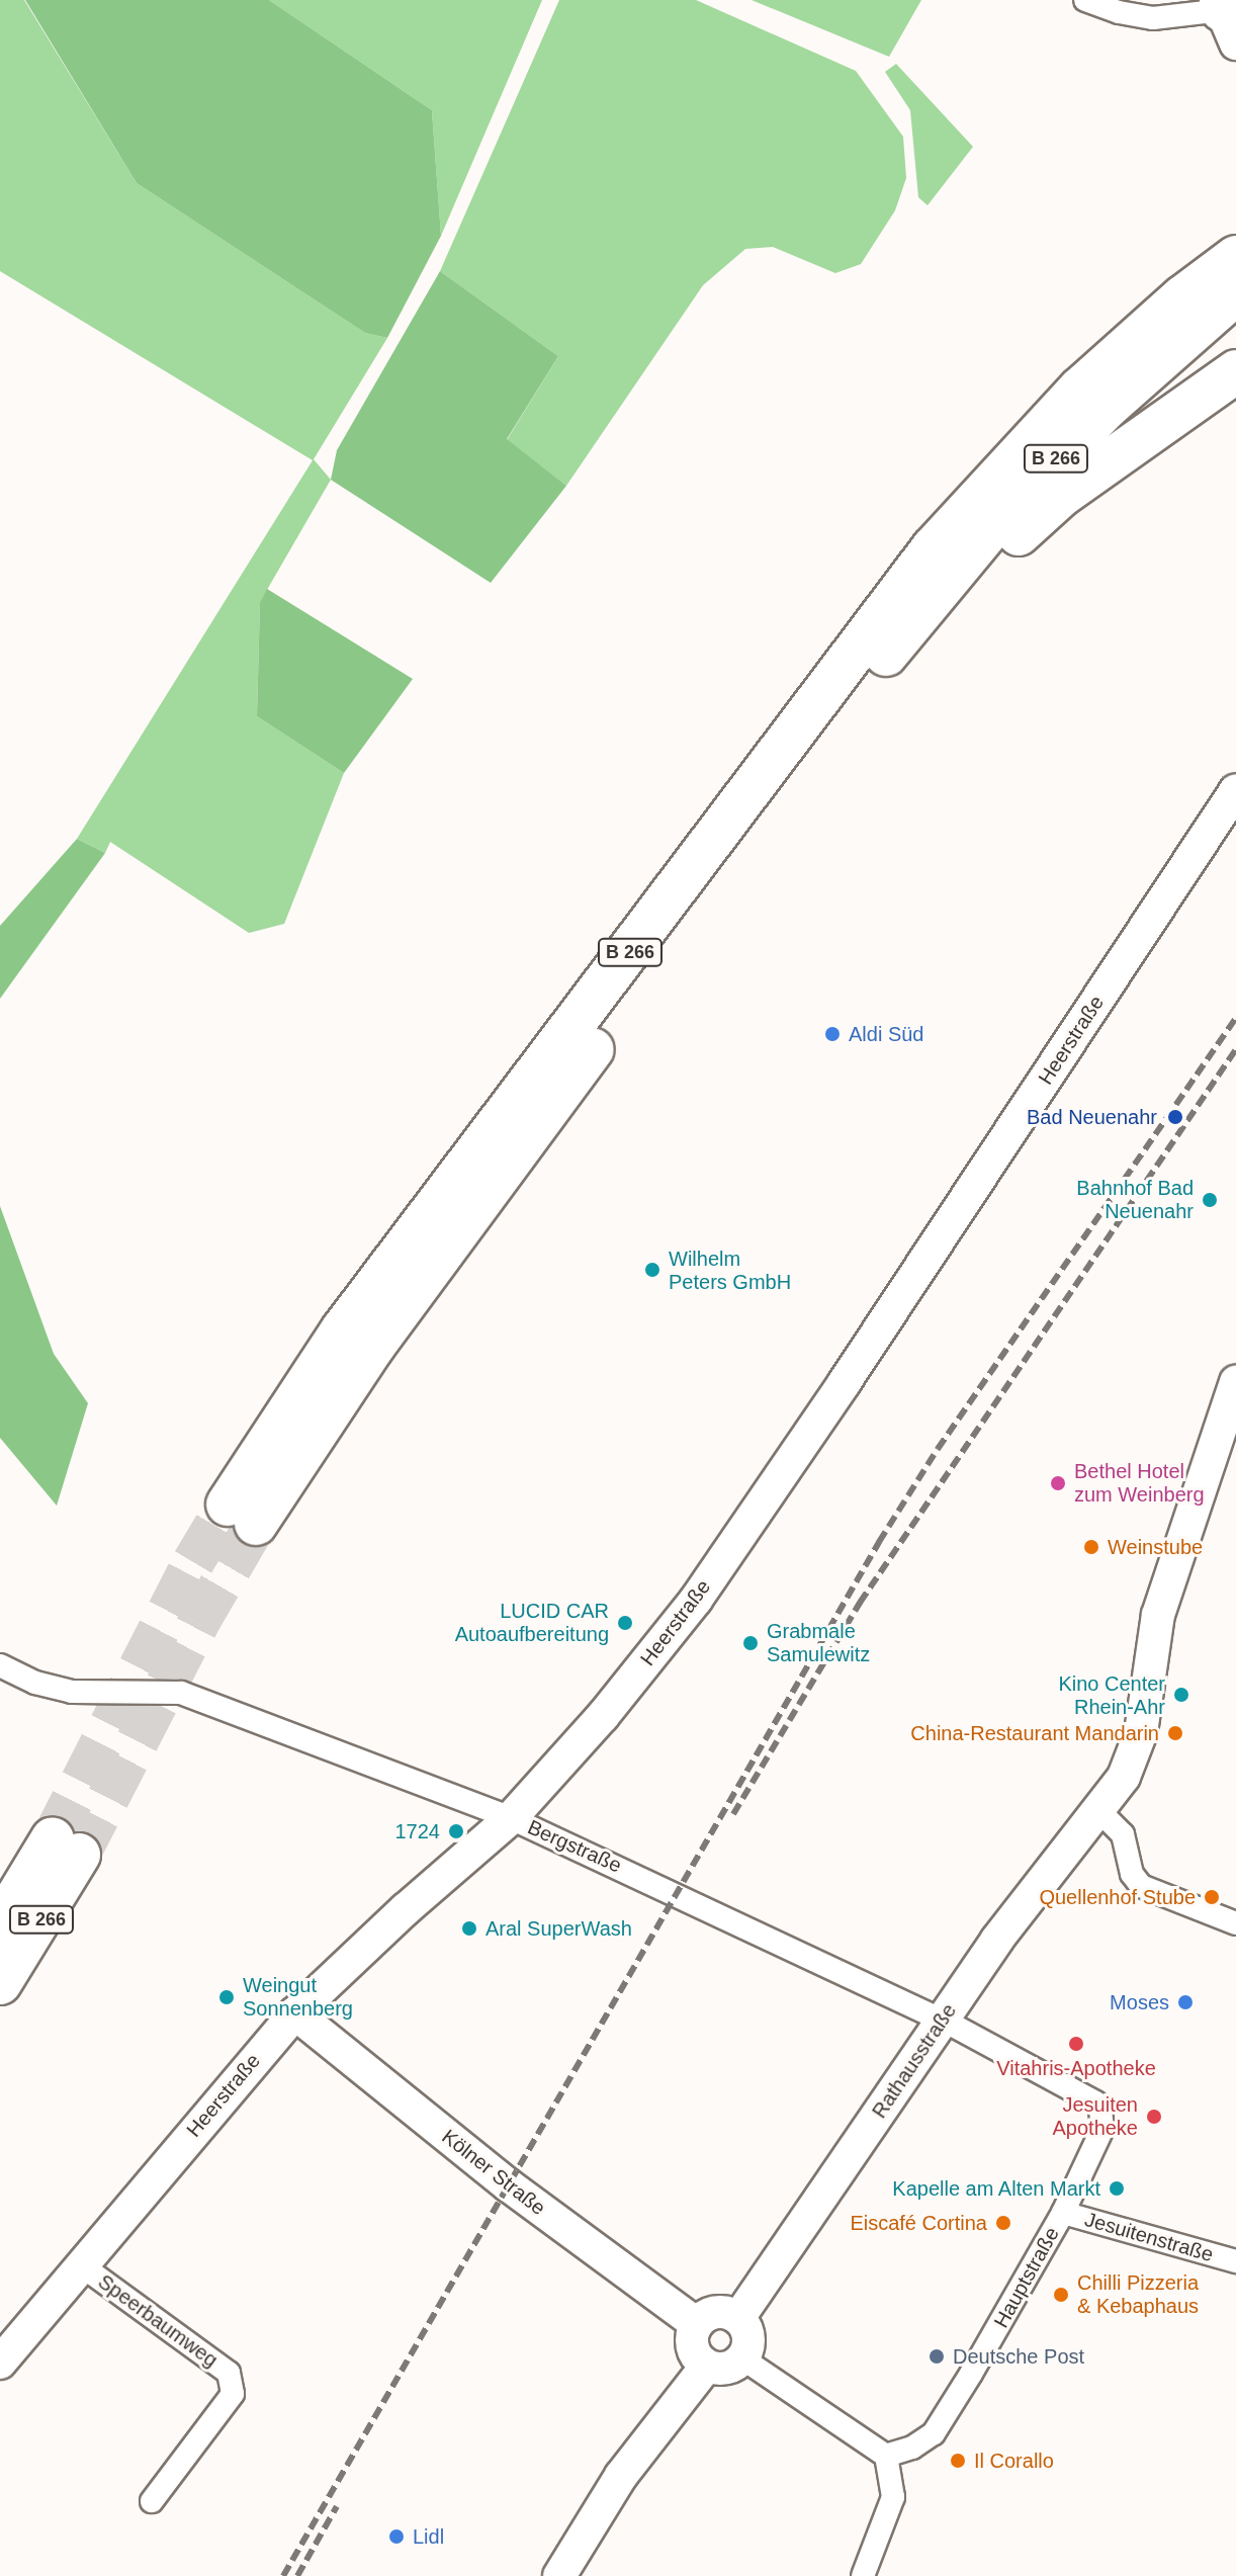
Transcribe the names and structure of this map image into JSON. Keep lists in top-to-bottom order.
{
  "streets": {
    "highway": ["B 266"],
    "street": [
      "Heerstraße",
      "Bergstraße",
      "Rathausstraße",
      "Kölner Straße",
      "Jesuitenstraße",
      "Hauptstraße",
      "Speerbaumweg"
    ]
  },
  "crossings": [
    ["Heerstraße", "Bergstraße"],
    ["Heerstraße", "Kölner Straße"],
    ["Heerstraße", "Speerbaumweg"],
    ["Bergstraße", "Rathausstraße"],
    ["Bergstraße", "Hauptstraße"],
    ["Rathausstraße", "Kölner Straße"],
    ["Jesuitenstraße", "Hauptstraße"]
  ],
  "places": [
    "Aldi Süd",
    "Bad Neuenahr",
    "Bahnhof Bad Neuenahr",
    "Wilhelm Peters GmbH",
    "Bethel Hotel zum Weinberg",
    "Weinstube",
    "LUCID CAR Autoaufbereitung",
    "Grabmale Samulewitz",
    "Kino Center Rhein-Ahr",
    "China-Restaurant Mandarin",
    "1724",
    "Quellenhof Stube",
    "Aral SuperWash",
    "Weingut Sonnenberg",
    "Moses",
    "Vitahris-Apotheke",
    "Jesuiten Apotheke",
    "Kapelle am Alten Markt",
    "Eiscafé Cortina",
    "Chilli Pizzeria & Kebaphaus",
    "Deutsche Post",
    "Il Corallo",
    "Lidl"
  ]
}
